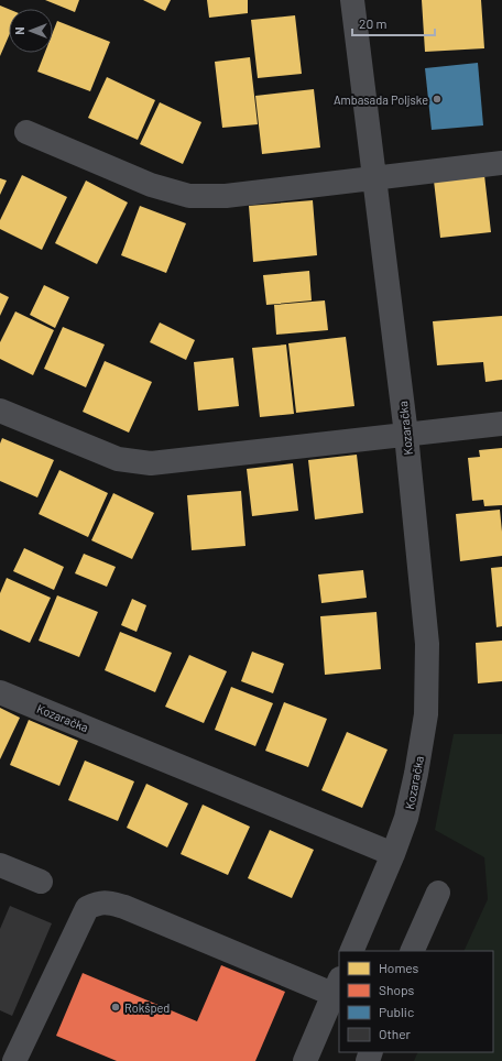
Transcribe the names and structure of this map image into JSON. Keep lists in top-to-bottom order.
{
  "streets": {
    "street": ["Kozaračka"]
  },
  "places": ["Ambasada Poljske", "Rokšped"],
  "legend": [
    "Homes",
    "Shops",
    "Public",
    "Other"
  ],
  "scale_bar": "20 m",
  "north": "left"
}
